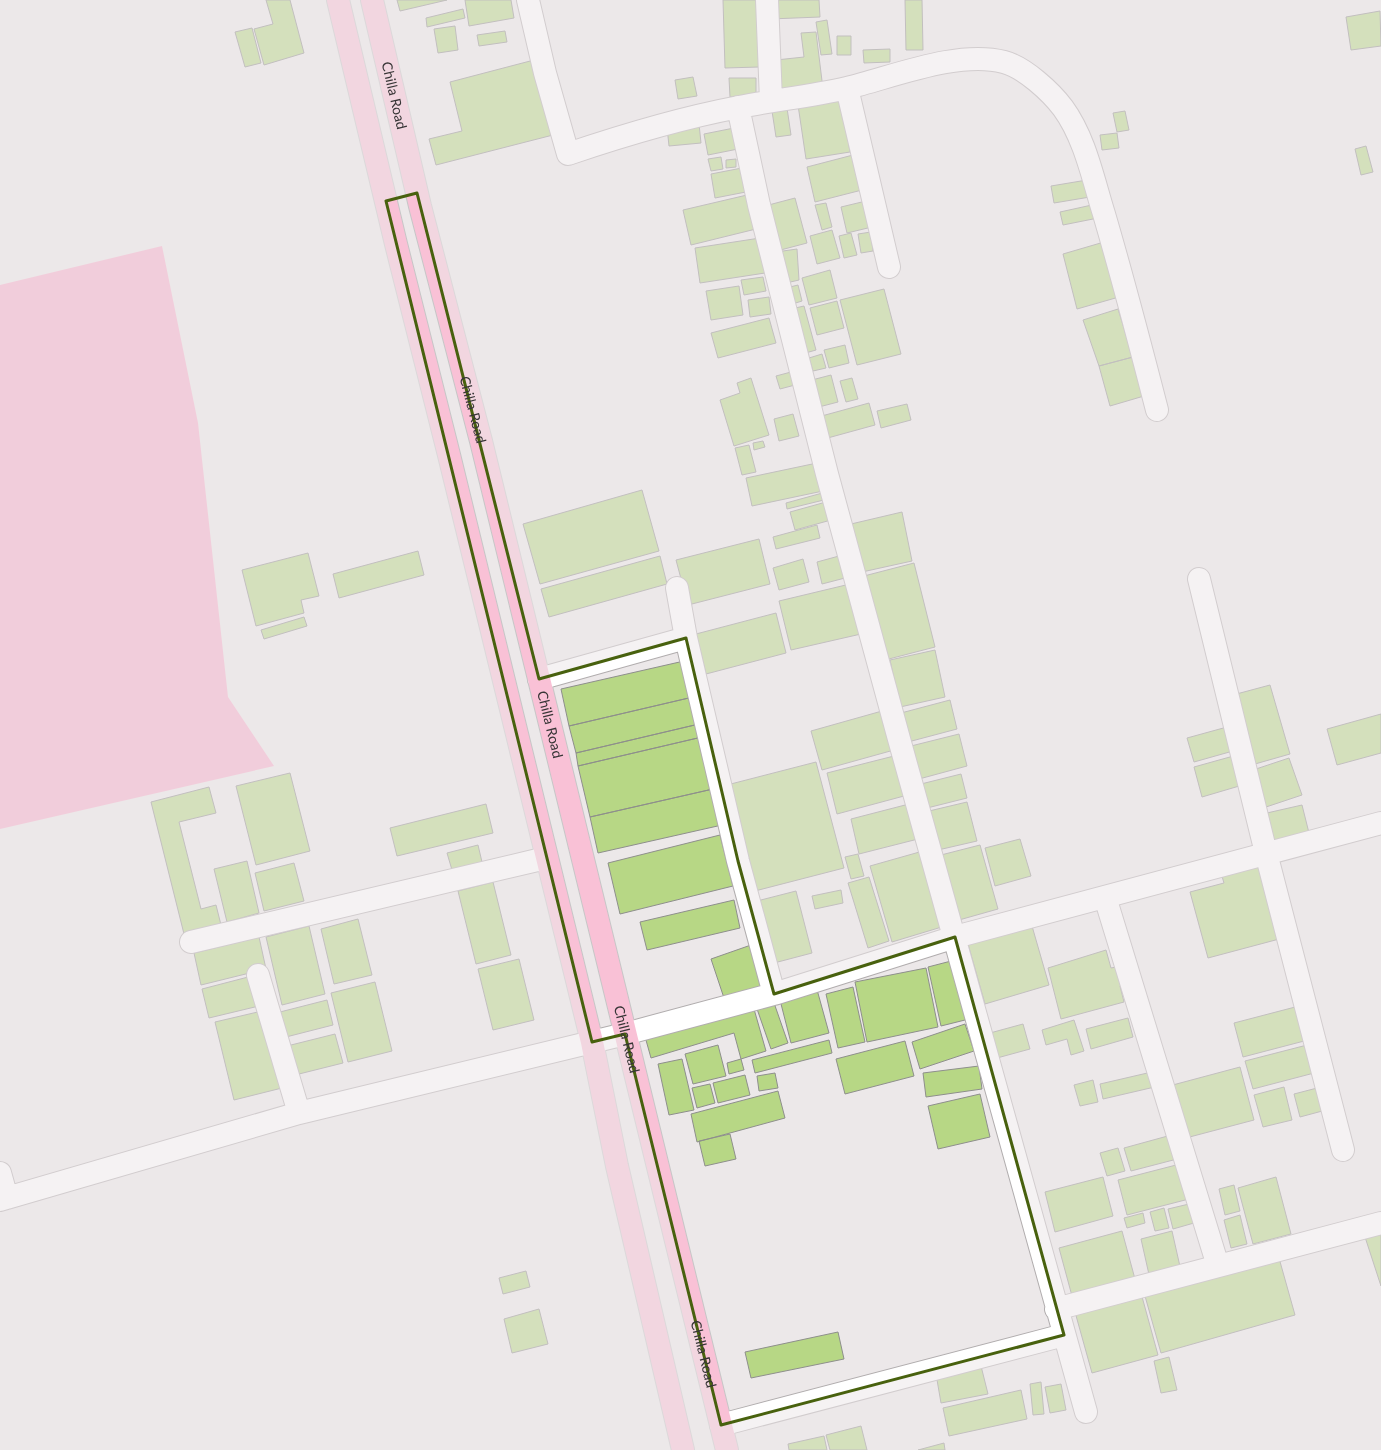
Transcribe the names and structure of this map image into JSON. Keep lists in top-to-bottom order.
{
  "streets": {
    "main road": ["Chilla Road"]
  }
}
